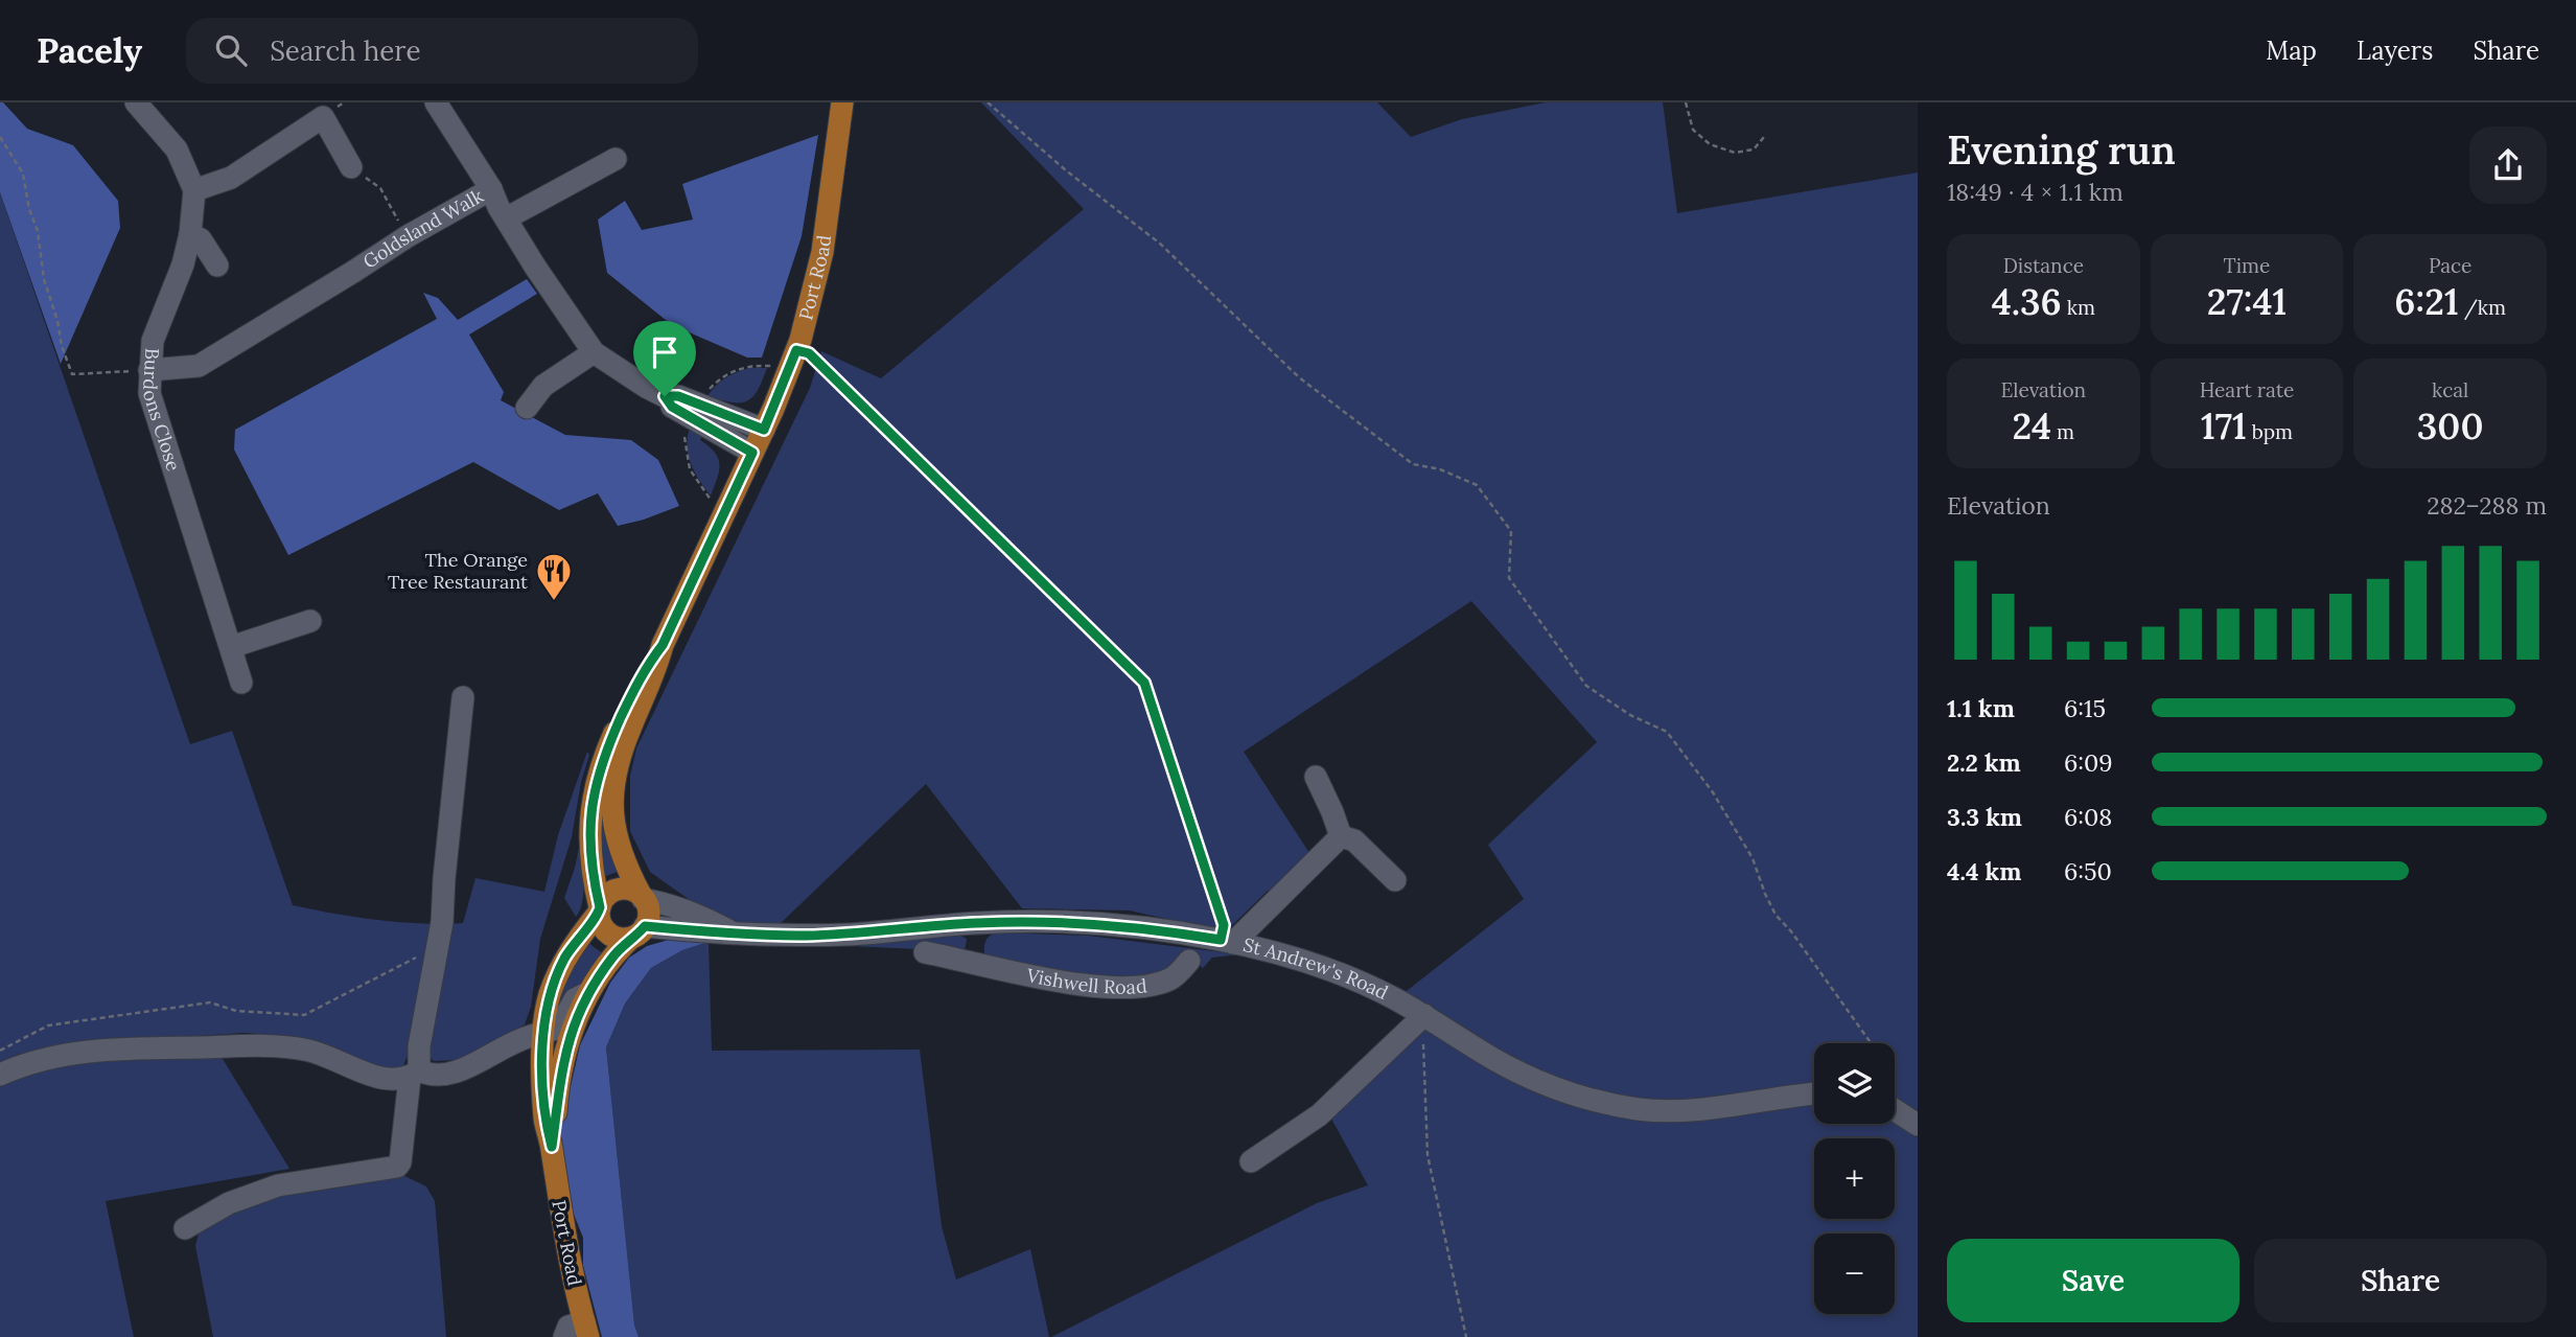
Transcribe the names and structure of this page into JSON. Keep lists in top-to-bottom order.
{
  "streets": {
    "main road": ["Port Road"],
    "street": [
      "Goldsland Walk",
      "Burdons Close",
      "St Andrew's Road",
      "Vishwell Road"
    ]
  },
  "crossings": [
    ["Goldsland Walk", "Port Road"],
    ["Goldsland Walk", "Burdons Close"],
    ["Port Road", "St Andrew's Road"]
  ],
  "places": {
    "restaurant": ["The Orange Tree Restaurant"]
  },
  "page": {
    "header": "Pacely",
    "search": "Search here",
    "nav": ["Map", "Layers", "Share"],
    "heading": ["Evening run", "18:49 · 4 × 1.1 km"],
    "stats": [
      ["Distance", "4.36 km"],
      ["Time", "27:41"],
      ["Pace", "6:21 /km"],
      ["Elevation", "24 m"],
      ["Heart rate", "171 bpm"],
      ["kcal", "300"]
    ],
    "chart": ["Elevation", "282–288 m"],
    "list": [
      {
        "name": "1.1 km",
        "note": "6:15"
      },
      {
        "name": "2.2 km",
        "note": "6:09"
      },
      {
        "name": "3.3 km",
        "note": "6:08"
      },
      {
        "name": "4.4 km",
        "note": "6:50"
      }
    ],
    "map_buttons": ["+", "−"],
    "buttons": ["Save", "Share"]
  }
}
